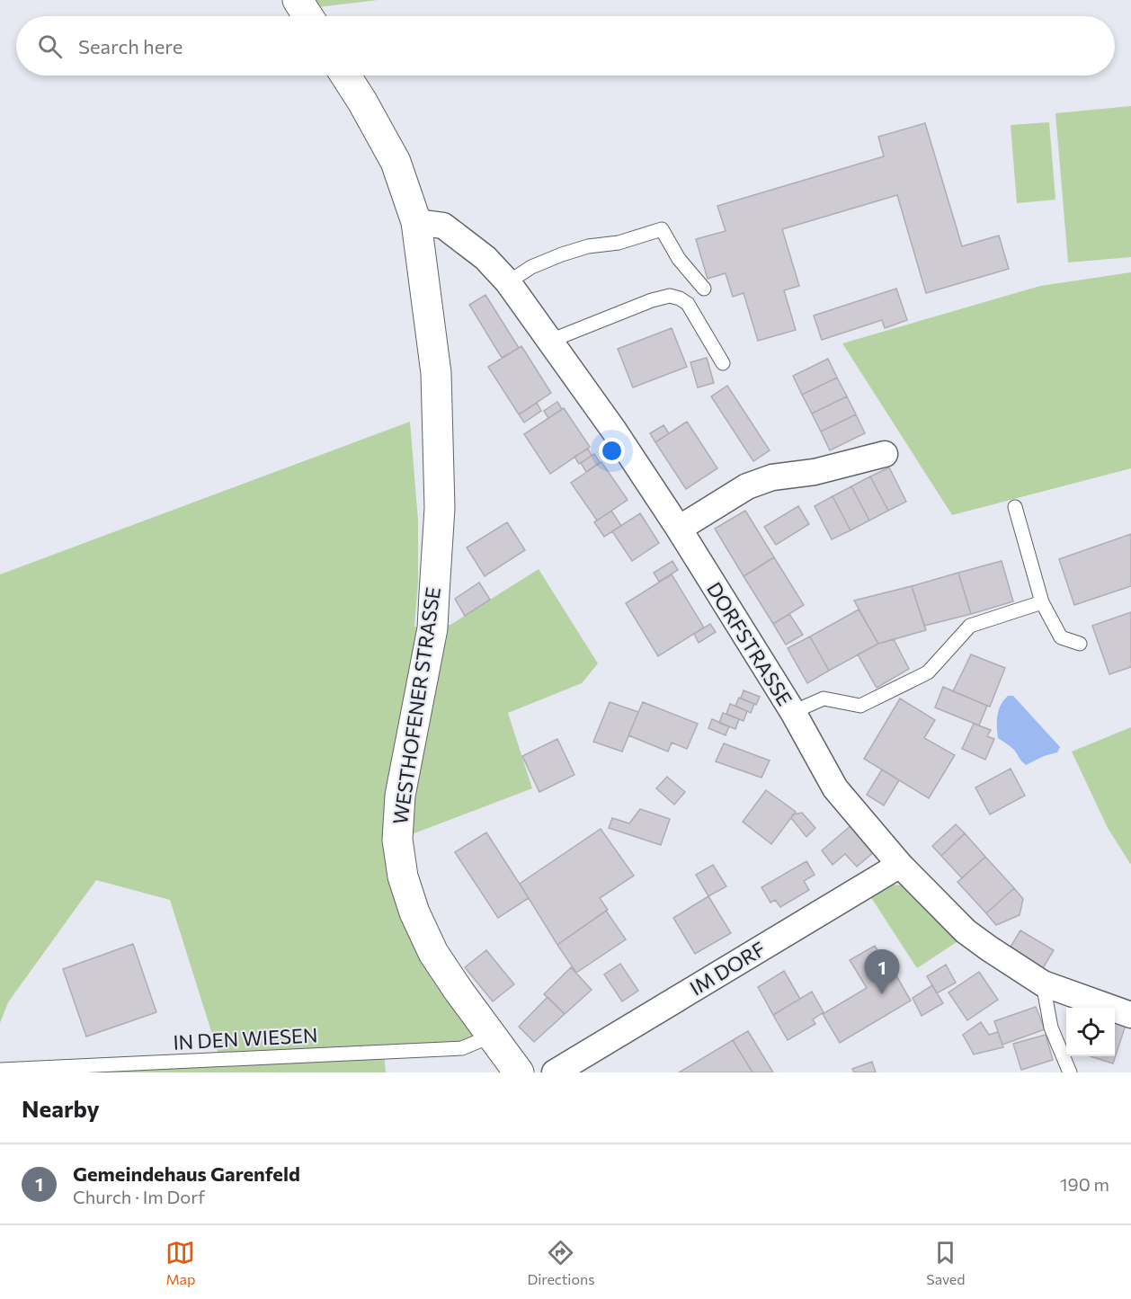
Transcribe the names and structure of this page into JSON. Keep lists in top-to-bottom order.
{
  "streets": {
    "street": ["DORFSTRASSE", "WESTHOFENER STRASSE", "IM DORF"],
    "lane": ["IN DEN WIESEN"]
  },
  "crossings": [
    ["DORFSTRASSE", "WESTHOFENER STRASSE"],
    ["DORFSTRASSE", "IM DORF"],
    ["WESTHOFENER STRASSE", "IN DEN WIESEN"]
  ],
  "page": {
    "search": "Search here",
    "pins": "1",
    "heading": "Nearby",
    "list": [
      {
        "mark": "1",
        "name": "Gemeindehaus Garenfeld",
        "note": "Church · Im Dorf",
        "value": "190 m"
      }
    ],
    "nav": ["Map", "Directions", "Saved"]
  }
}
